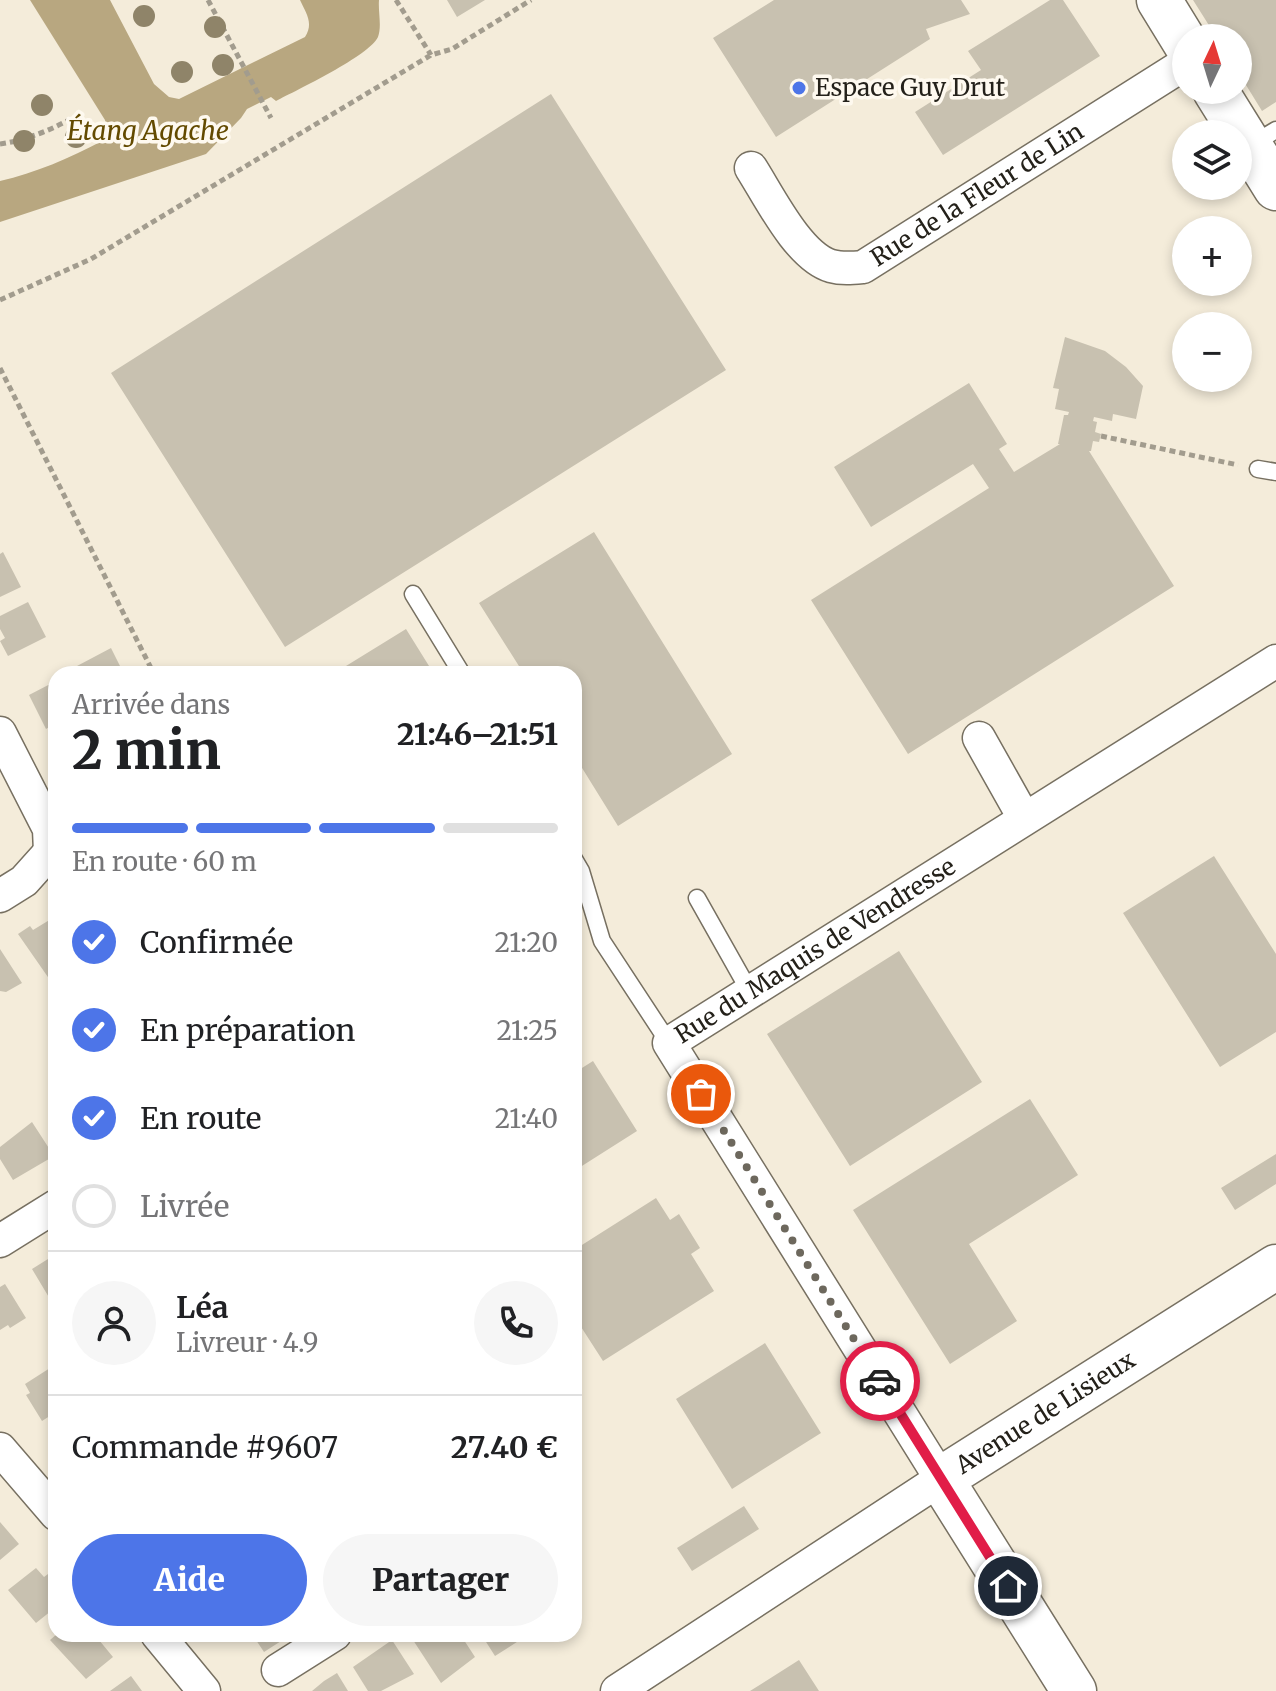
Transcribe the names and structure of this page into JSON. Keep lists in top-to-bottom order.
{
  "streets": {
    "main road": ["Avenue de Lisieux"],
    "street": ["Rue de la Fleur de Lin", "Rue du Maquis de Vendresse"]
  },
  "crossings": [
    ["Rue du Maquis de Vendresse", "Avenue de Lisieux"]
  ],
  "water": ["Étang Agache"],
  "places": ["Espace Guy Drut"],
  "north": "top",
  "page": {
    "map_buttons": ["+", "−"],
    "heading": ["2 min", "Arrivée dans", "21:46–21:51"],
    "panel": [
      "Léa",
      "Livreur · 4.9",
      "Commande #9607",
      "27.40 €"
    ],
    "bar": "En route · 60 m",
    "list": [
      ["Confirmée", "21:20"],
      ["En préparation", "21:25"],
      ["En route", "21:40"],
      "Livrée"
    ],
    "buttons": ["Aide", "Partager"]
  }
}
